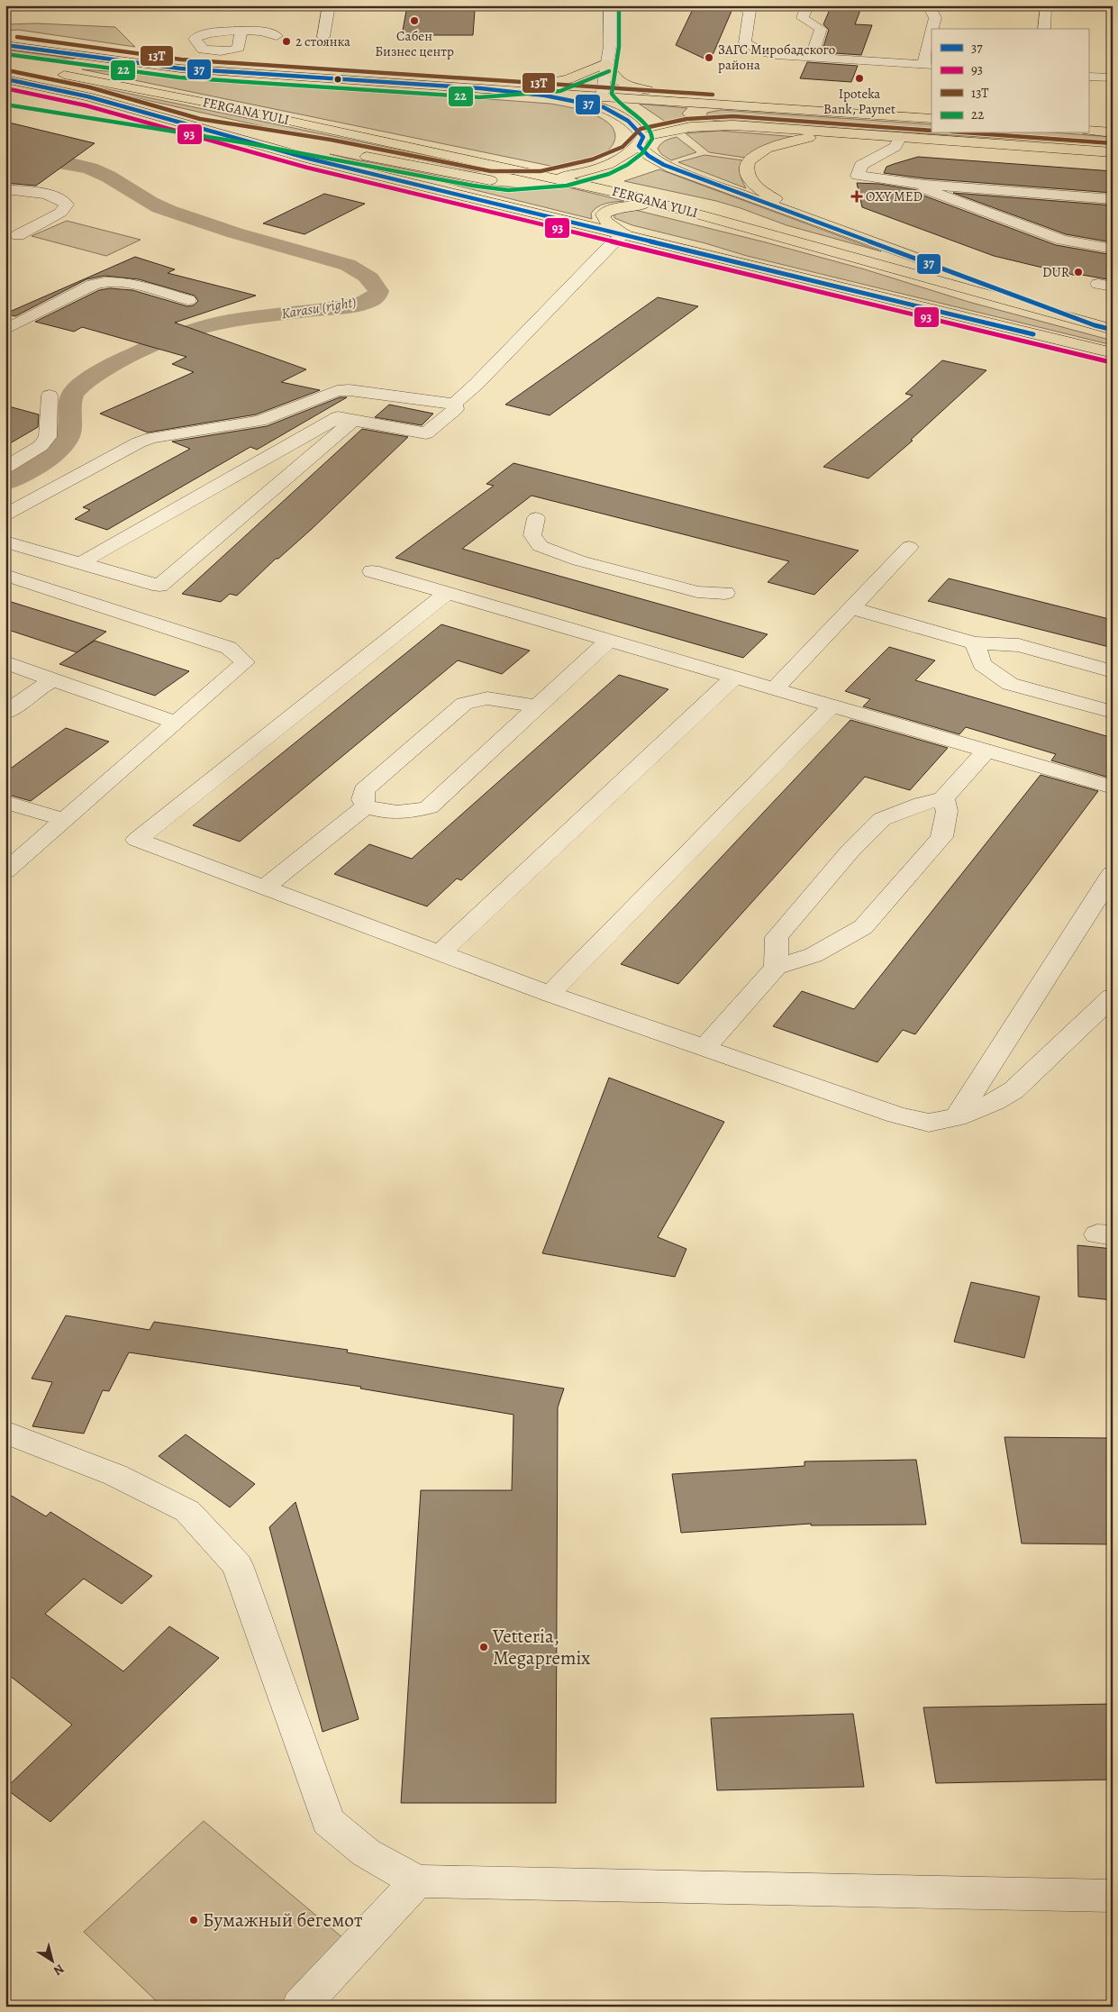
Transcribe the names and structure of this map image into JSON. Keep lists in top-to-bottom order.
{
  "streets": {
    "main road": ["FERGANA YULI"]
  },
  "water": ["Karasu (right)"],
  "places": {
    "other": [
      "Сабен Бизнес центр",
      "2 стоянка",
      "ЗАГС Миробадского района",
      "Ipoteka Bank, Paynet",
      "DUR",
      "Vetteria, Megapremix",
      "Бумажный бегемот"
    ],
    "health": ["OXY MED"]
  },
  "lines": [
    "transit line 22",
    "transit line 13Т",
    "transit line 37",
    "transit line 93"
  ],
  "legend": [
    "37",
    "93",
    "13Т",
    "22"
  ],
  "north": "bottom right"
}
